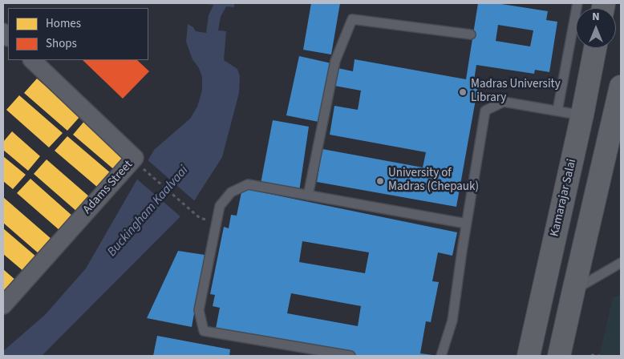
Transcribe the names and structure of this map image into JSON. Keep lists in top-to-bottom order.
{
  "streets": {
    "main road": ["Kamarajar Salai"],
    "street": ["Adams Street"]
  },
  "water": ["Buckingham Kaalvaai"],
  "places": ["Madras University Library", "University of Madras (Chepauk)"],
  "legend": ["Homes", "Shops"],
  "north": "top"
}
